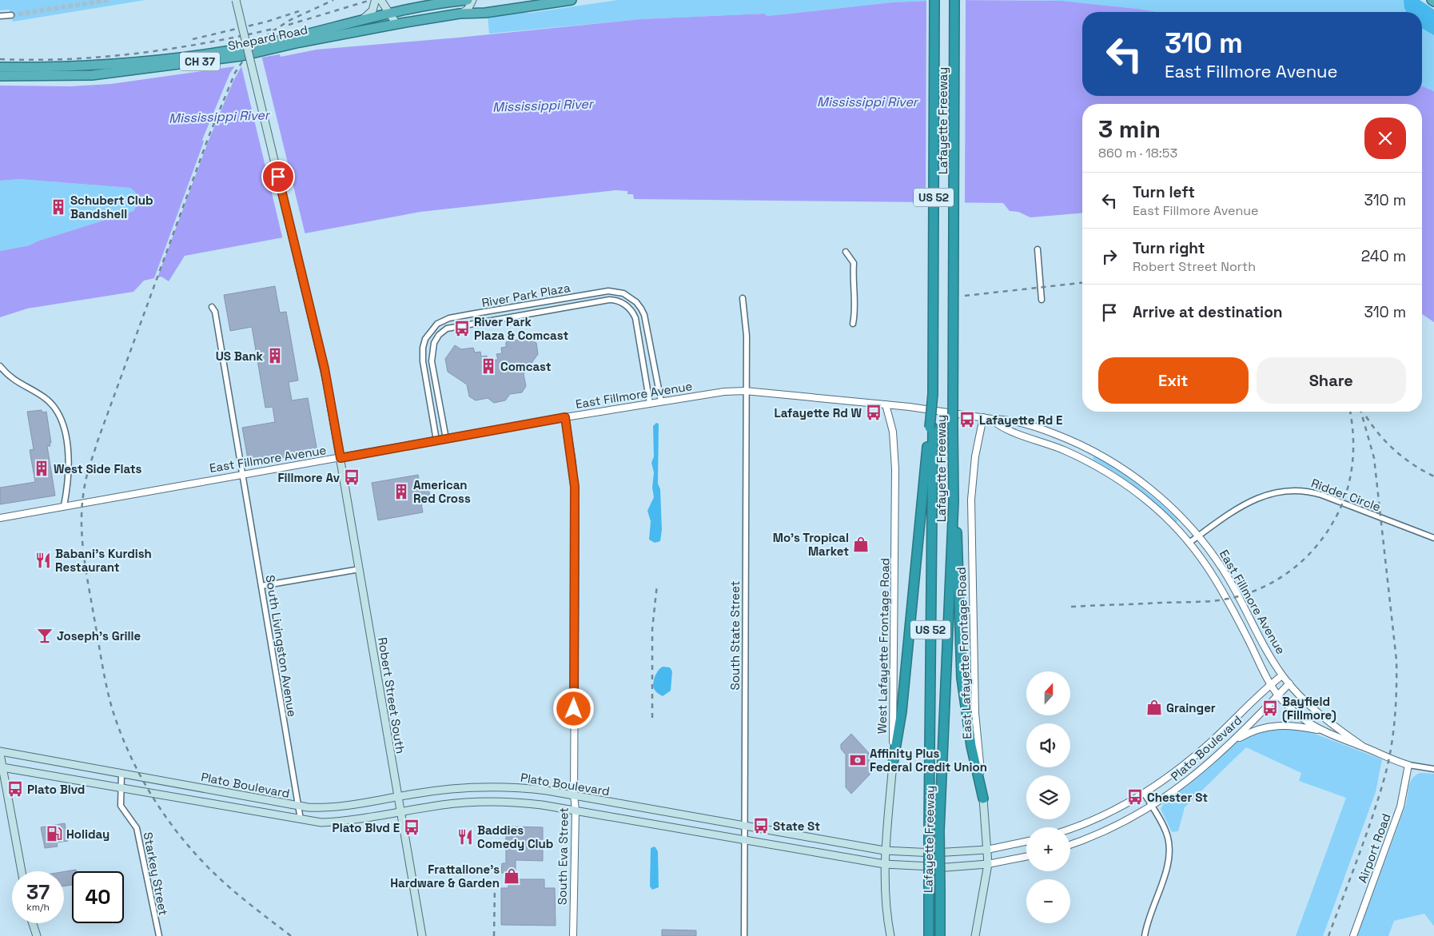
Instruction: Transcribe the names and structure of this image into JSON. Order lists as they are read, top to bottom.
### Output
{
  "streets": {
    "highway": [
      "Shepard Road",
      "CH 37",
      "Lafayette Freeway",
      "US 52"
    ],
    "main road": [
      "West Lafayette Frontage Road",
      "East Lafayette Frontage Road",
      "Robert Street South",
      "Plato Boulevard"
    ],
    "street": [
      "River Park Plaza",
      "East Fillmore Avenue",
      "Ridder Circle",
      "South State Street",
      "South Livingston Avenue",
      "Airport Road",
      "South Eva Street",
      "Starkey Street"
    ]
  },
  "crossings": [
    ["Shepard Road", "CH 37"],
    ["River Park Plaza", "East Fillmore Avenue"],
    ["East Fillmore Avenue", "Ridder Circle"],
    ["East Fillmore Avenue", "South State Street"],
    ["East Fillmore Avenue", "South Livingston Avenue"],
    ["East Fillmore Avenue", "West Lafayette Frontage Road"],
    ["East Fillmore Avenue", "East Lafayette Frontage Road"],
    ["East Fillmore Avenue", "Robert Street South"],
    ["East Fillmore Avenue", "Plato Boulevard"],
    ["East Fillmore Avenue", "South Eva Street"],
    ["South State Street", "Plato Boulevard"],
    ["South Livingston Avenue", "Plato Boulevard"],
    ["West Lafayette Frontage Road", "Plato Boulevard"],
    ["East Lafayette Frontage Road", "Plato Boulevard"],
    ["Robert Street South", "Plato Boulevard"],
    ["Plato Boulevard", "South Eva Street"],
    ["Plato Boulevard", "Starkey Street"]
  ],
  "water": ["Mississippi River"],
  "places": {
    "building": [
      "Schubert Club Bandshell",
      "US Bank",
      "Comcast",
      "West Side Flats",
      "American Red Cross"
    ],
    "bus stop": [
      "River Park Plaza & Comcast",
      "Lafayette Rd W",
      "Lafayette Rd E",
      "Fillmore Av",
      "Bayfield (Fillmore)",
      "Plato Blvd",
      "Chester St",
      "State St",
      "Plato Blvd E"
    ],
    "shop": ["Mo's Tropical Market", "Grainger", "Frattallone’s Hardware & Garden"],
    "restaurant": ["Babani's Kurdish Restaurant", "Baddies Comedy Club"],
    "bar": ["Joseph's Grille"],
    "bank": ["Affinity Plus Federal Credit Union"],
    "fuel station": ["Holiday"]
  },
  "north": "top",
  "page": {
    "turn": ["310 m", "East Fillmore Avenue"],
    "heading": ["3 min", "860 m · 18:53"],
    "list": [
      {
        "name": "Turn left",
        "note": "East Fillmore Avenue",
        "value": "310 m"
      },
      {
        "name": "Turn right",
        "note": "Robert Street North",
        "value": "240 m"
      },
      {
        "name": "Arrive at destination",
        "value": "310 m"
      }
    ],
    "buttons": ["Exit", "Share"],
    "map_buttons": ["+", "−"],
    "speed": "37 km/h",
    "limit": "40"
  }
}
